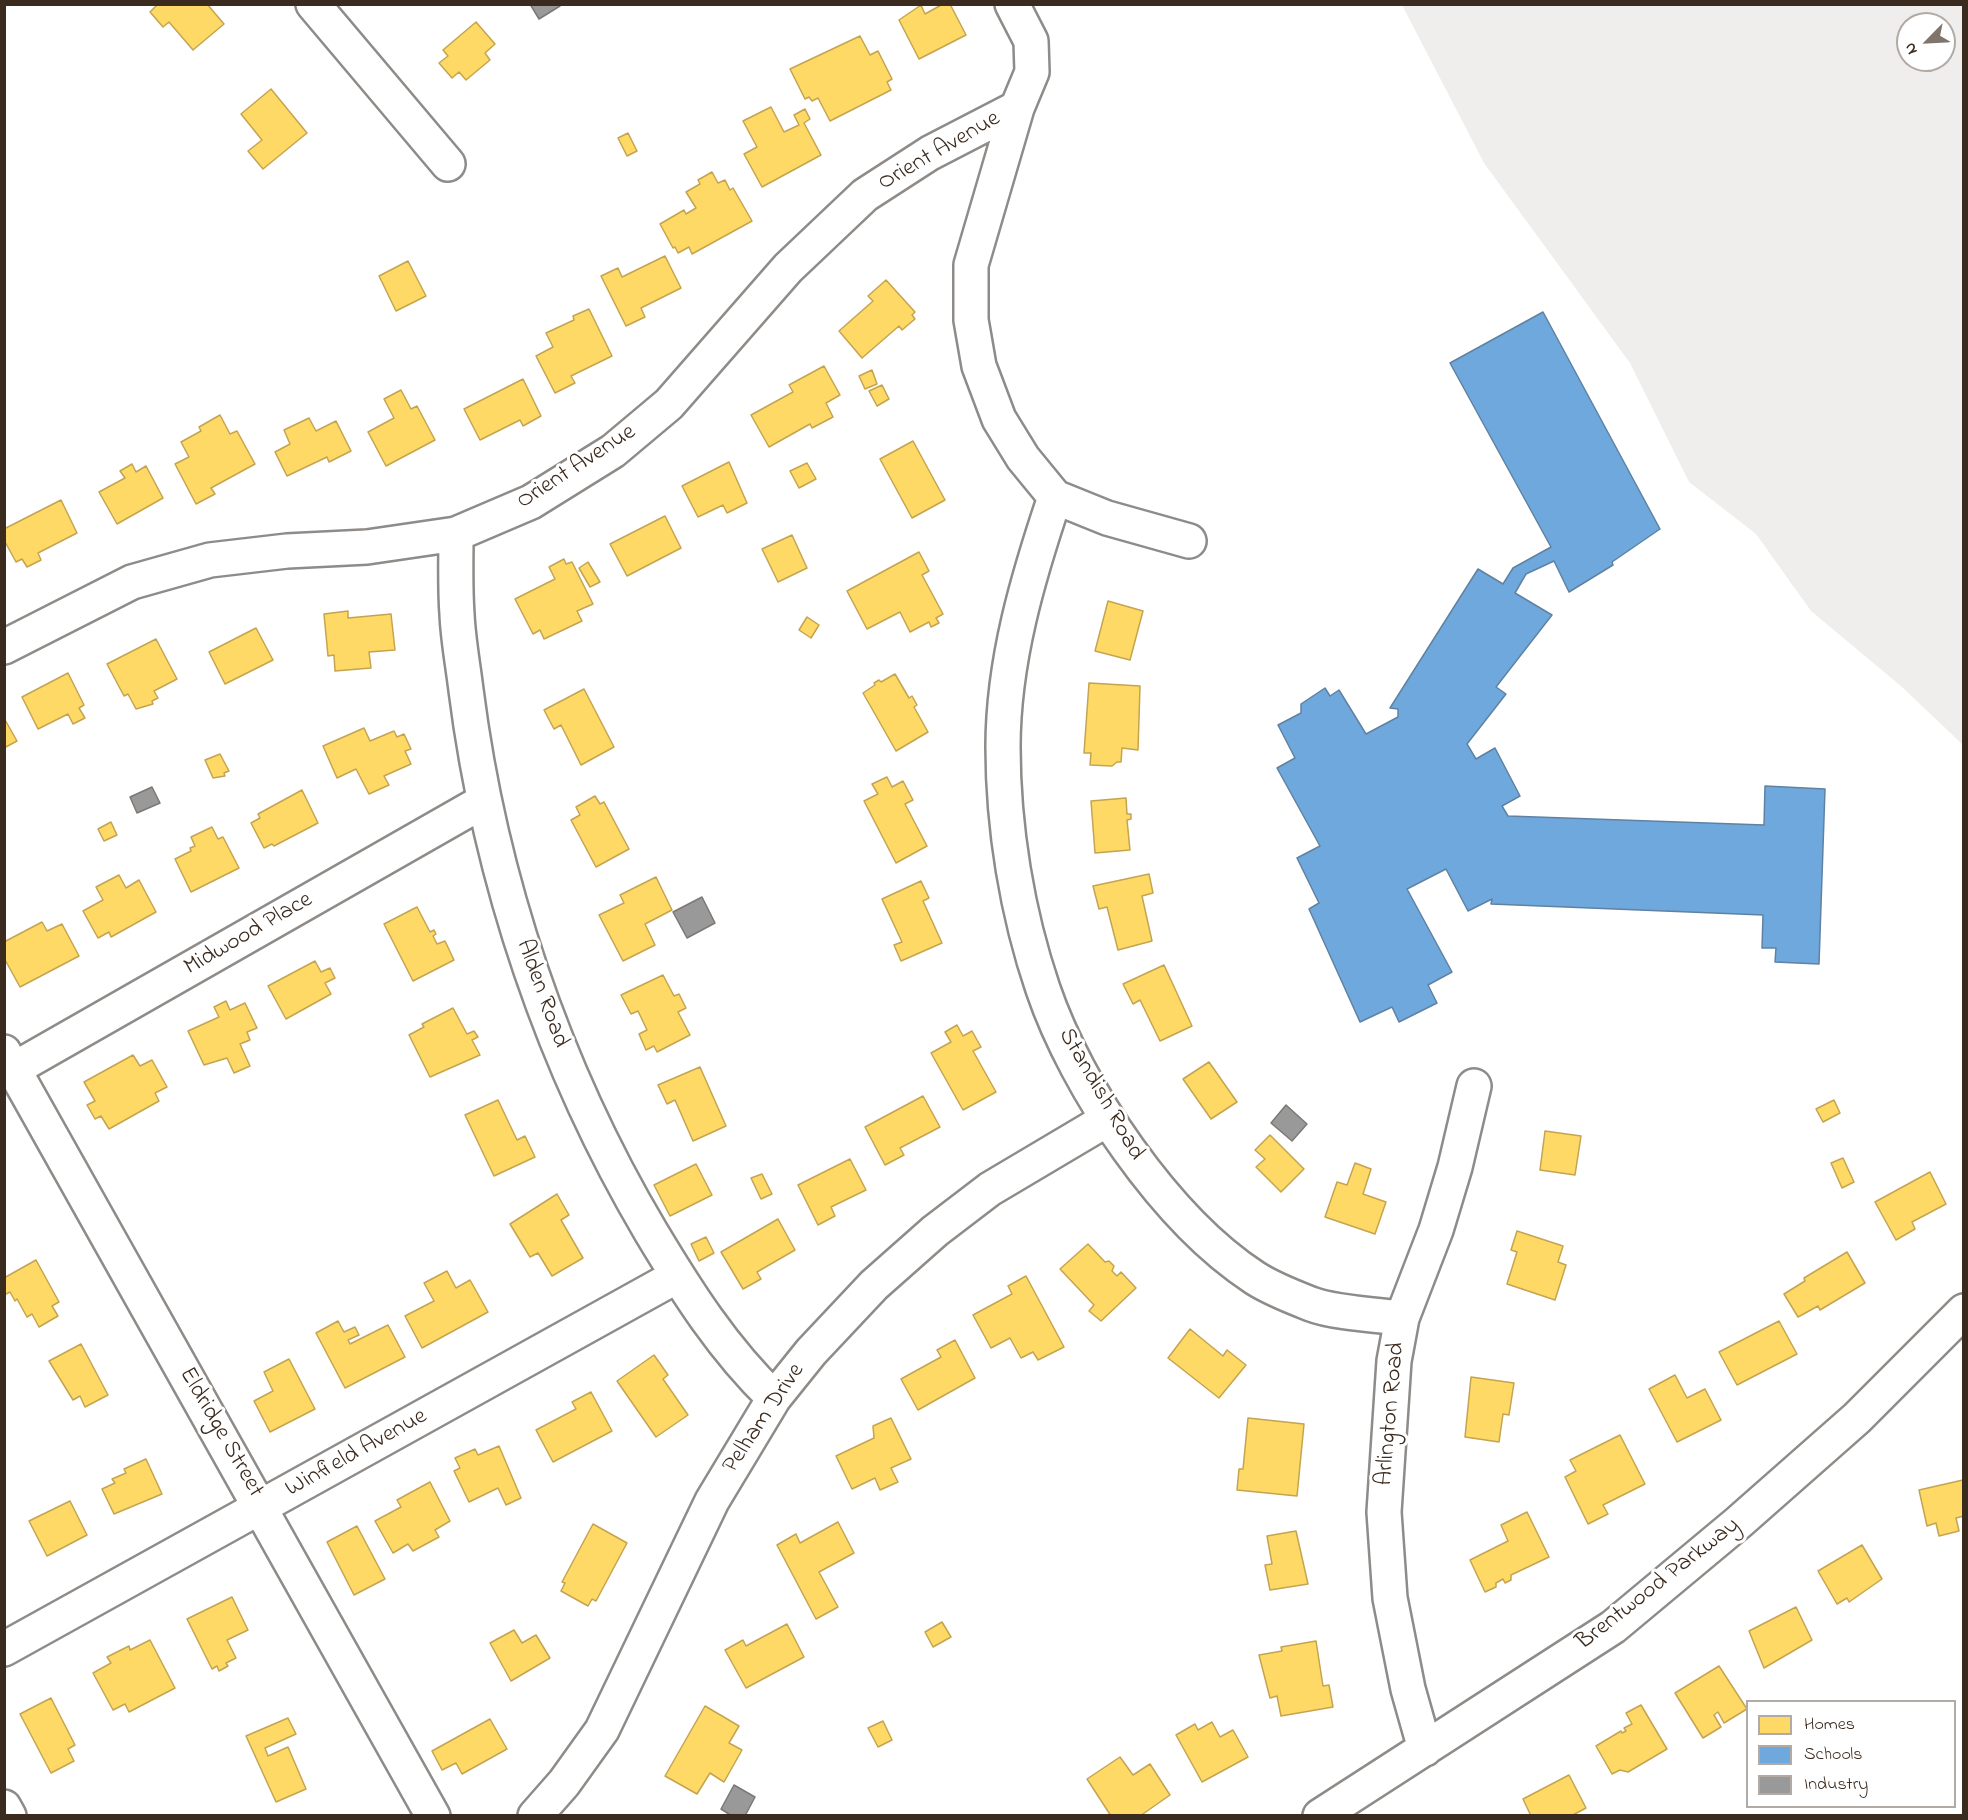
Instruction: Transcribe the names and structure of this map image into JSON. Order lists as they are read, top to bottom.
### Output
{
  "streets": {
    "street": [
      "Orient Avenue",
      "Midwood Place",
      "Alden Road",
      "Standish Road",
      "Arlington Road",
      "Pelham Drive",
      "Eldridge Street",
      "Winfield Avenue",
      "Brentwood Parkway"
    ]
  },
  "crossings": [
    ["Orient Avenue", "Alden Road"],
    ["Midwood Place", "Alden Road"],
    ["Midwood Place", "Eldridge Street"],
    ["Alden Road", "Pelham Drive"],
    ["Alden Road", "Winfield Avenue"],
    ["Standish Road", "Arlington Road"],
    ["Standish Road", "Pelham Drive"],
    ["Arlington Road", "Brentwood Parkway"],
    ["Eldridge Street", "Winfield Avenue"]
  ],
  "legend": ["Homes", "Schools", "Industry"],
  "north": "bottom left"
}
